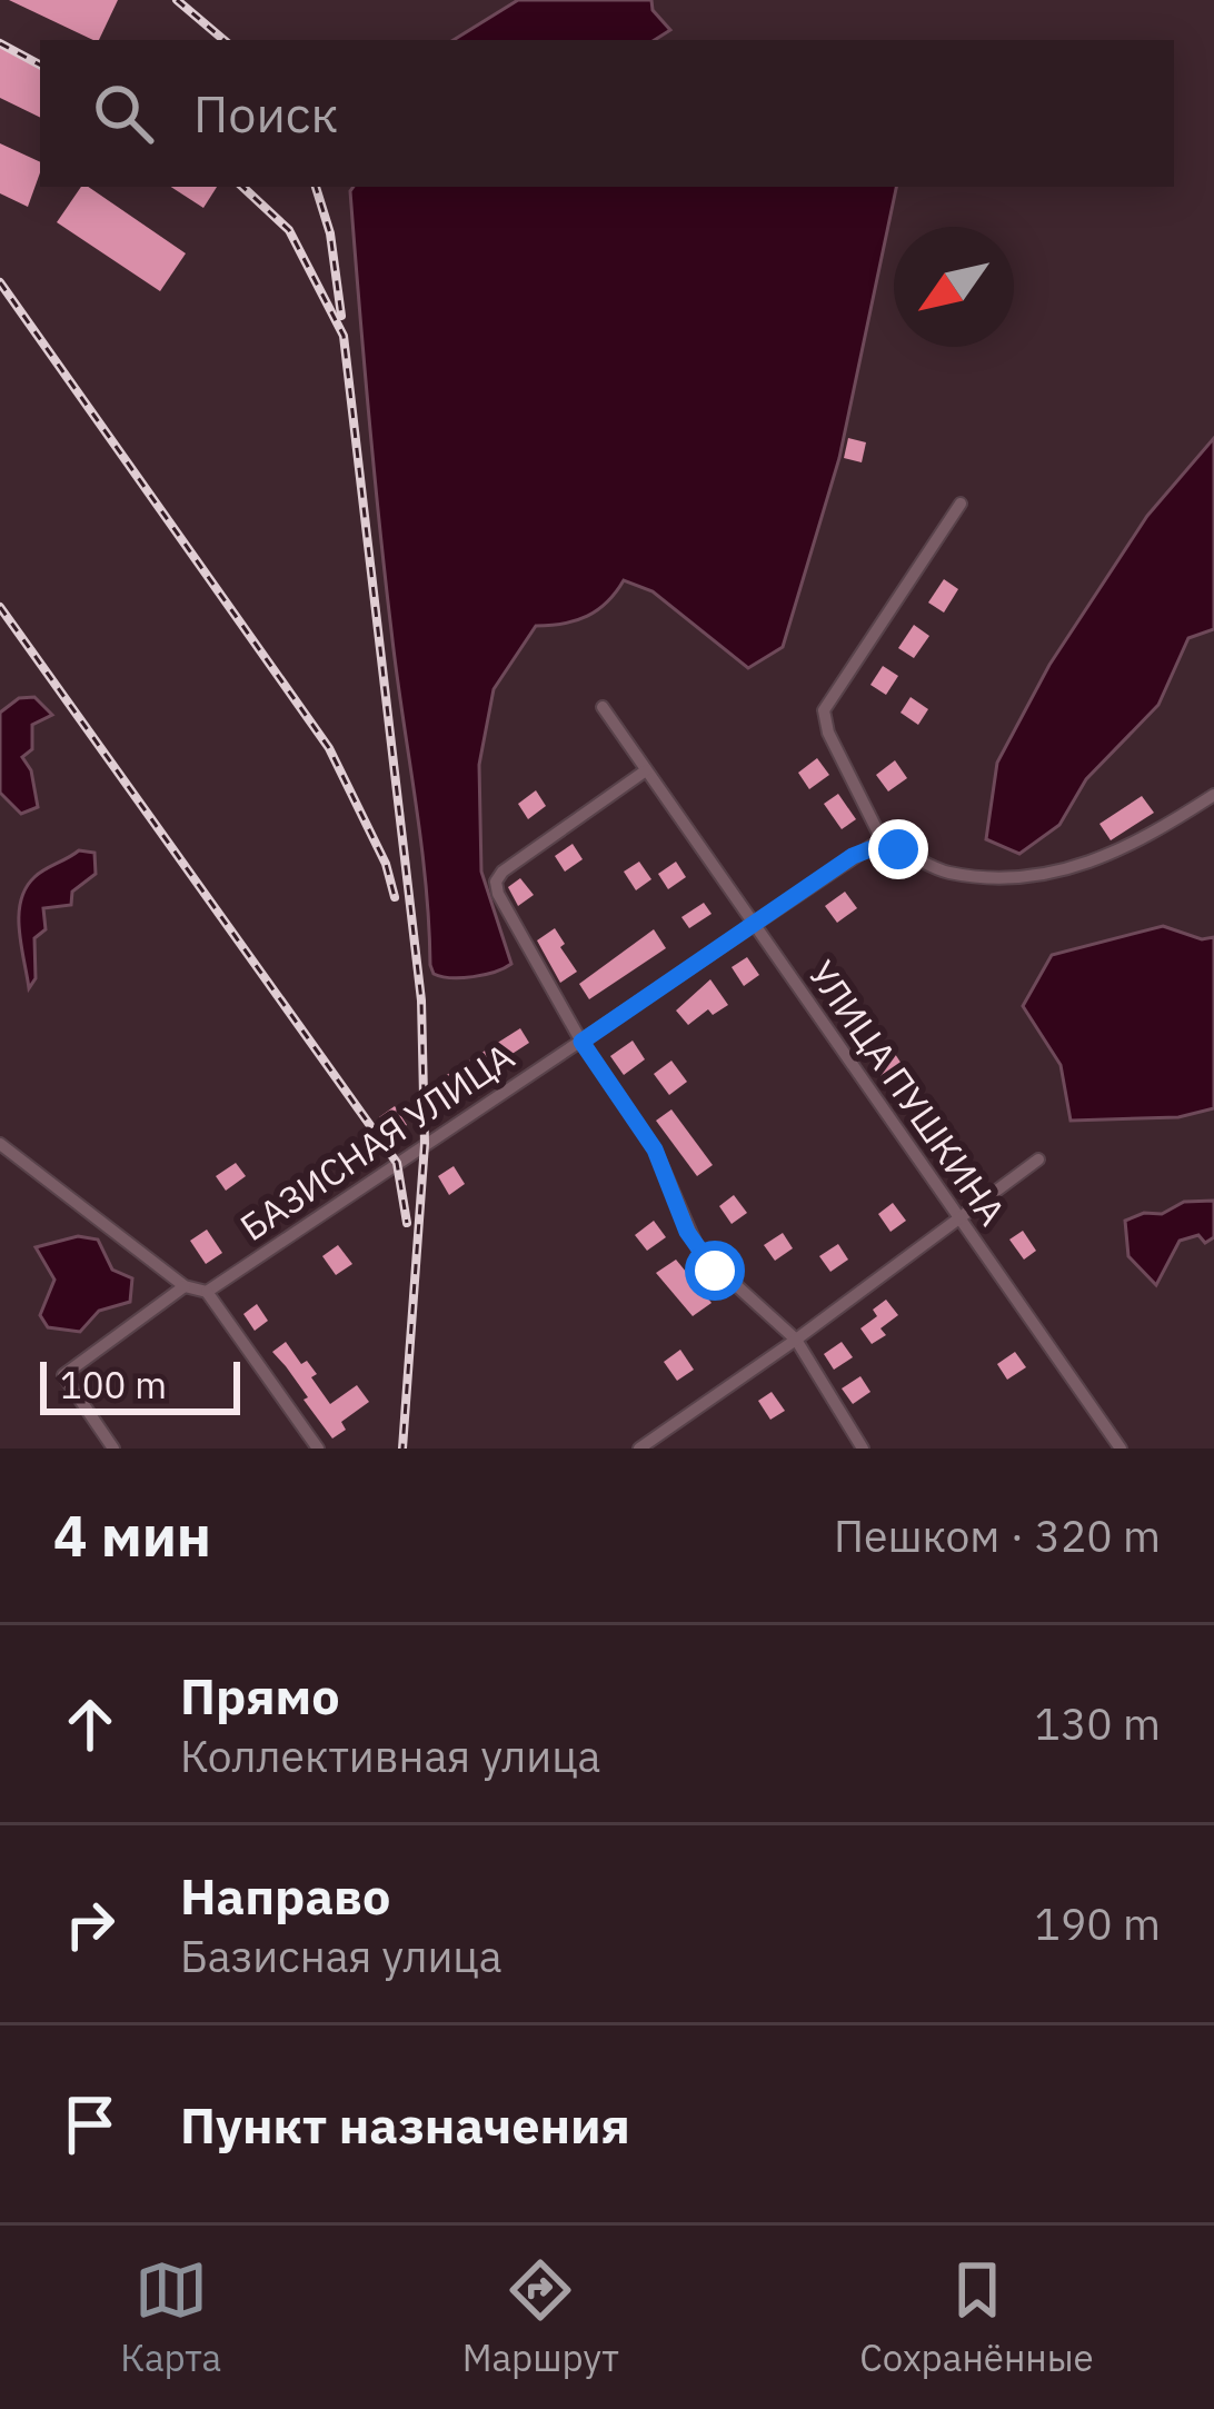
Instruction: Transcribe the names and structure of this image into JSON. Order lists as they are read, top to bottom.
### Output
{
  "streets": {
    "street": ["УЛИЦА ПУШКИНА", "БАЗИСНАЯ УЛИЦА"]
  },
  "crossings": [
    ["УЛИЦА ПУШКИНА", "БАЗИСНАЯ УЛИЦА"]
  ],
  "scale_bar": "100 m",
  "north": "bottom left",
  "page": {
    "search": "Поиск",
    "scale": "100 m",
    "heading": ["4 мин", "Пешком · 320 m"],
    "list": [
      ["Прямо", "Коллективная улица", "130 m"],
      ["Направо", "Базисная улица", "190 m"],
      "Пункт назначения"
    ],
    "nav": ["Карта", "Маршрут", "Сохранённые"]
  }
}
